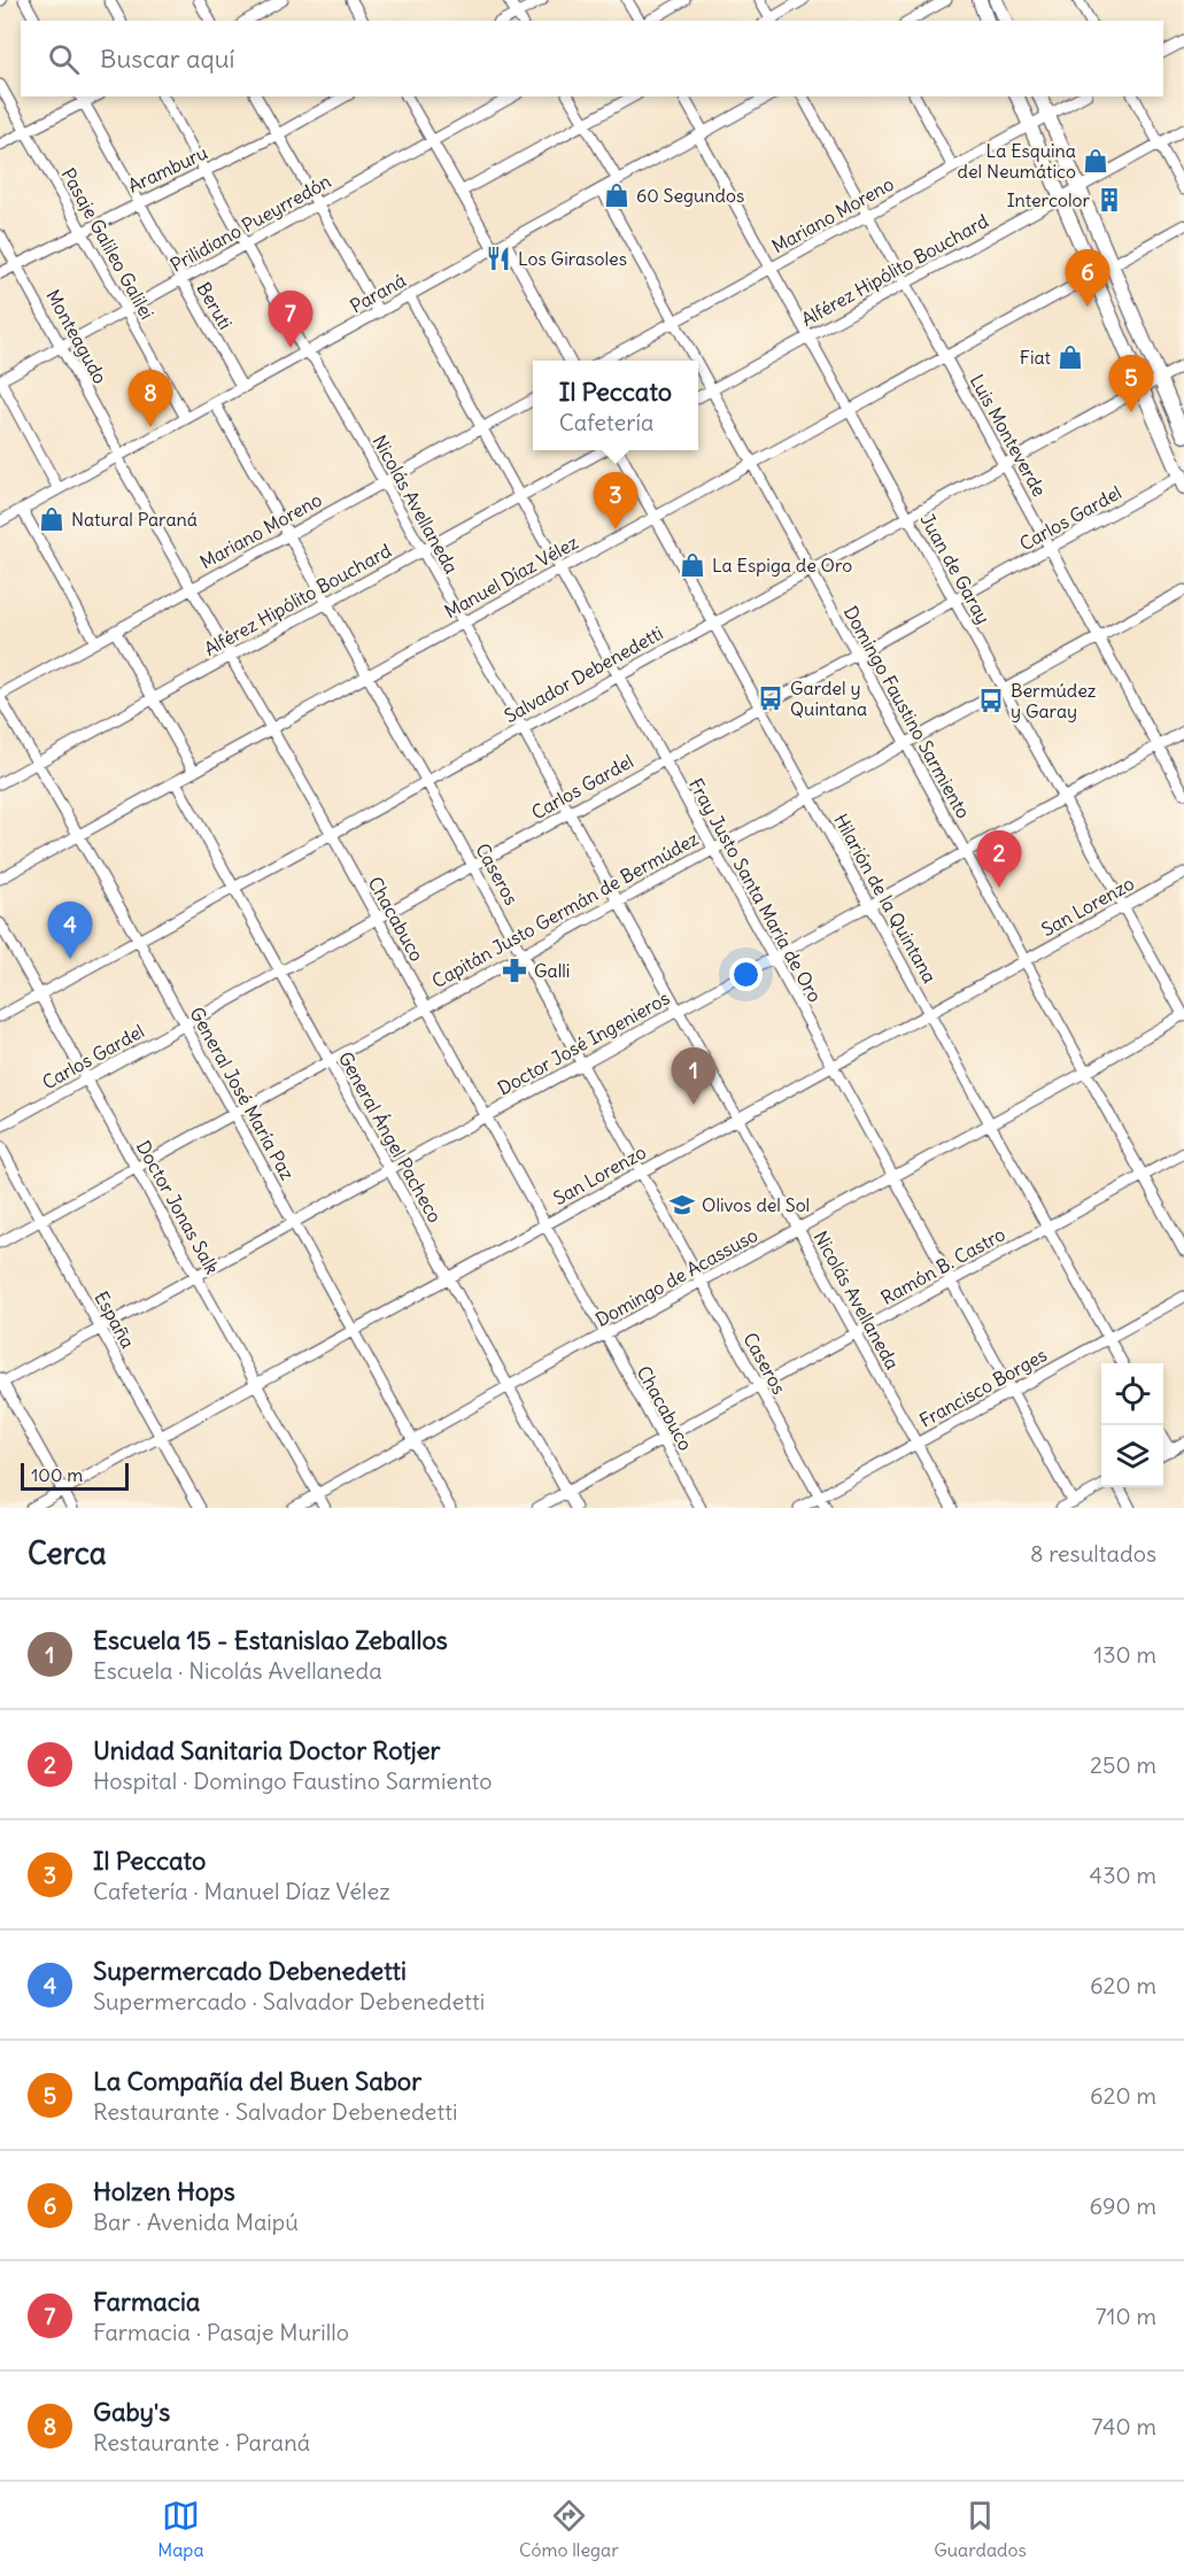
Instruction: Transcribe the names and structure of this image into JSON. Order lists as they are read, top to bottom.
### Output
{
  "streets": {
    "street": [
      "Aramburu",
      "Mariano Moreno",
      "Prilidiano Pueyrredón",
      "Pasaje Galileo Galilei",
      "Alférez Hipólito Bouchard",
      "Paraná",
      "Beruti",
      "Monteagudo",
      "Luis Monteverde",
      "Nicolás Avellaneda",
      "Carlos Gardel",
      "Juan de Garay",
      "Manuel Díaz Vélez",
      "Salvador Debenedetti",
      "Domingo Faustino Sarmiento",
      "Caseros",
      "Fray Justo Santa María de Oro",
      "Hilarión de la Quintana",
      "San Lorenzo",
      "Capitán Justo Germán de Bermúdez",
      "Chacabuco",
      "Doctor José Ingenieros",
      "General José María Paz",
      "General Ángel Pacheco",
      "Doctor Jonas Salk",
      "Ramón B. Castro",
      "Domingo de Acassuso",
      "España",
      "Francisco Borges"
    ]
  },
  "crossings": [
    ["Aramburu", "Pasaje Galileo Galilei"],
    ["Aramburu", "Beruti"],
    ["Aramburu", "Monteagudo"],
    ["Aramburu", "Nicolás Avellaneda"],
    ["Mariano Moreno", "Luis Monteverde"],
    ["Mariano Moreno", "Nicolás Avellaneda"],
    ["Mariano Moreno", "Juan de Garay"],
    ["Mariano Moreno", "Domingo Faustino Sarmiento"],
    ["Mariano Moreno", "Caseros"],
    ["Mariano Moreno", "Fray Justo Santa María de Oro"],
    ["Mariano Moreno", "Chacabuco"],
    ["Mariano Moreno", "General José María Paz"],
    ["Prilidiano Pueyrredón", "Pasaje Galileo Galilei"],
    ["Prilidiano Pueyrredón", "Beruti"],
    ["Prilidiano Pueyrredón", "Monteagudo"],
    ["Prilidiano Pueyrredón", "Nicolás Avellaneda"],
    ["Pasaje Galileo Galilei", "Paraná"],
    ["Alférez Hipólito Bouchard", "Luis Monteverde"],
    ["Alférez Hipólito Bouchard", "Nicolás Avellaneda"],
    ["Alférez Hipólito Bouchard", "Juan de Garay"],
    ["Alférez Hipólito Bouchard", "Domingo Faustino Sarmiento"],
    ["Alférez Hipólito Bouchard", "Caseros"],
    ["Alférez Hipólito Bouchard", "Fray Justo Santa María de Oro"],
    ["Alférez Hipólito Bouchard", "Chacabuco"],
    ["Alférez Hipólito Bouchard", "General José María Paz"],
    ["Paraná", "Beruti"],
    ["Paraná", "Monteagudo"],
    ["Paraná", "Nicolás Avellaneda"],
    ["Paraná", "Juan de Garay"],
    ["Paraná", "Domingo Faustino Sarmiento"],
    ["Paraná", "Caseros"],
    ["Paraná", "Fray Justo Santa María de Oro"],
    ["Paraná", "Chacabuco"],
    ["Monteagudo", "Chacabuco"],
    ["Luis Monteverde", "Carlos Gardel"],
    ["Luis Monteverde", "Manuel Díaz Vélez"],
    ["Luis Monteverde", "Salvador Debenedetti"],
    ["Luis Monteverde", "Capitán Justo Germán de Bermúdez"],
    ["Luis Monteverde", "Doctor José Ingenieros"],
    ["Nicolás Avellaneda", "Carlos Gardel"],
    ["Nicolás Avellaneda", "Manuel Díaz Vélez"],
    ["Nicolás Avellaneda", "Salvador Debenedetti"],
    ["Nicolás Avellaneda", "San Lorenzo"],
    ["Nicolás Avellaneda", "Capitán Justo Germán de Bermúdez"],
    ["Nicolás Avellaneda", "Doctor José Ingenieros"],
    ["Nicolás Avellaneda", "Ramón B. Castro"],
    ["Nicolás Avellaneda", "Domingo de Acassuso"],
    ["Nicolás Avellaneda", "Francisco Borges"],
    ["Carlos Gardel", "Juan de Garay"],
    ["Carlos Gardel", "Domingo Faustino Sarmiento"],
    ["Carlos Gardel", "Caseros"],
    ["Carlos Gardel", "Fray Justo Santa María de Oro"],
    ["Carlos Gardel", "Hilarión de la Quintana"],
    ["Carlos Gardel", "Chacabuco"],
    ["Carlos Gardel", "General José María Paz"],
    ["Carlos Gardel", "General Ángel Pacheco"],
    ["Carlos Gardel", "Doctor Jonas Salk"],
    ["Juan de Garay", "Manuel Díaz Vélez"],
    ["Juan de Garay", "Salvador Debenedetti"],
    ["Juan de Garay", "San Lorenzo"],
    ["Juan de Garay", "Capitán Justo Germán de Bermúdez"],
    ["Juan de Garay", "Doctor José Ingenieros"],
    ["Juan de Garay", "Domingo de Acassuso"],
    ["Manuel Díaz Vélez", "Domingo Faustino Sarmiento"],
    ["Manuel Díaz Vélez", "Caseros"],
    ["Manuel Díaz Vélez", "Fray Justo Santa María de Oro"],
    ["Manuel Díaz Vélez", "Hilarión de la Quintana"],
    ["Manuel Díaz Vélez", "Chacabuco"],
    ["Manuel Díaz Vélez", "General José María Paz"],
    ["Manuel Díaz Vélez", "General Ángel Pacheco"],
    ["Salvador Debenedetti", "Domingo Faustino Sarmiento"],
    ["Salvador Debenedetti", "Caseros"],
    ["Salvador Debenedetti", "Fray Justo Santa María de Oro"],
    ["Salvador Debenedetti", "Hilarión de la Quintana"],
    ["Salvador Debenedetti", "Chacabuco"],
    ["Salvador Debenedetti", "General José María Paz"],
    ["Salvador Debenedetti", "General Ángel Pacheco"],
    ["Salvador Debenedetti", "Doctor Jonas Salk"],
    ["Domingo Faustino Sarmiento", "San Lorenzo"],
    ["Domingo Faustino Sarmiento", "Capitán Justo Germán de Bermúdez"],
    ["Domingo Faustino Sarmiento", "Doctor José Ingenieros"],
    ["Domingo Faustino Sarmiento", "Ramón B. Castro"],
    ["Domingo Faustino Sarmiento", "Domingo de Acassuso"],
    ["Caseros", "San Lorenzo"],
    ["Caseros", "Capitán Justo Germán de Bermúdez"],
    ["Caseros", "Doctor José Ingenieros"],
    ["Caseros", "Ramón B. Castro"],
    ["Caseros", "Domingo de Acassuso"],
    ["Caseros", "Francisco Borges"],
    ["Fray Justo Santa María de Oro", "San Lorenzo"],
    ["Fray Justo Santa María de Oro", "Capitán Justo Germán de Bermúdez"],
    ["Fray Justo Santa María de Oro", "Doctor José Ingenieros"],
    ["Fray Justo Santa María de Oro", "Ramón B. Castro"],
    ["Fray Justo Santa María de Oro", "Domingo de Acassuso"],
    ["Fray Justo Santa María de Oro", "Francisco Borges"],
    ["Hilarión de la Quintana", "San Lorenzo"],
    ["Hilarión de la Quintana", "Capitán Justo Germán de Bermúdez"],
    ["Hilarión de la Quintana", "Doctor José Ingenieros"],
    ["Hilarión de la Quintana", "Ramón B. Castro"],
    ["Hilarión de la Quintana", "Domingo de Acassuso"],
    ["Hilarión de la Quintana", "Francisco Borges"],
    ["San Lorenzo", "Chacabuco"],
    ["San Lorenzo", "General José María Paz"],
    ["San Lorenzo", "General Ángel Pacheco"],
    ["San Lorenzo", "Doctor Jonas Salk"],
    ["San Lorenzo", "España"],
    ["Capitán Justo Germán de Bermúdez", "Chacabuco"],
    ["Capitán Justo Germán de Bermúdez", "General José María Paz"],
    ["Capitán Justo Germán de Bermúdez", "General Ángel Pacheco"],
    ["Capitán Justo Germán de Bermúdez", "Doctor Jonas Salk"],
    ["Capitán Justo Germán de Bermúdez", "España"],
    ["Chacabuco", "Doctor José Ingenieros"],
    ["Chacabuco", "Ramón B. Castro"],
    ["Chacabuco", "Domingo de Acassuso"],
    ["Doctor José Ingenieros", "General José María Paz"],
    ["Doctor José Ingenieros", "General Ángel Pacheco"],
    ["Doctor José Ingenieros", "Doctor Jonas Salk"],
    ["Doctor José Ingenieros", "España"],
    ["General José María Paz", "Domingo de Acassuso"],
    ["General Ángel Pacheco", "Ramón B. Castro"],
    ["General Ángel Pacheco", "Domingo de Acassuso"],
    ["Doctor Jonas Salk", "Domingo de Acassuso"]
  ],
  "places": {
    "shop": [
      "La Esquina del Neumático",
      "60 Segundos",
      "Fiat",
      "Natural Paraná",
      "La Espiga de Oro"
    ],
    "building": ["Intercolor"],
    "restaurant": ["Los Girasoles"],
    "bus stop": ["Gardel y Quintana", "Bermúdez y Garay"],
    "pharmacy": ["Galli"],
    "school or university": ["Olivos del Sol"]
  },
  "scale_bar": "100 m",
  "page": {
    "search": "Buscar aquí",
    "pins": [
      "6",
      "7",
      "5",
      "8",
      "3",
      "2",
      "4",
      "1"
    ],
    "popup": ["Il Peccato", "Cafetería"],
    "scale": "100 m",
    "heading": ["Cerca", "8 resultados"],
    "list": [
      {
        "mark": "1",
        "name": "Escuela 15 - Estanislao Zeballos",
        "note": "Escuela · Nicolás Avellaneda",
        "value": "130 m"
      },
      {
        "mark": "2",
        "name": "Unidad Sanitaria Doctor Rotjer",
        "note": "Hospital · Domingo Faustino Sarmiento",
        "value": "250 m"
      },
      {
        "mark": "3",
        "name": "Il Peccato",
        "note": "Cafetería · Manuel Díaz Vélez",
        "value": "430 m"
      },
      {
        "mark": "4",
        "name": "Supermercado Debenedetti",
        "note": "Supermercado · Salvador Debenedetti",
        "value": "620 m"
      },
      {
        "mark": "5",
        "name": "La Compañía del Buen Sabor",
        "note": "Restaurante · Salvador Debenedetti",
        "value": "620 m"
      },
      {
        "mark": "6",
        "name": "Holzen Hops",
        "note": "Bar · Avenida Maipú",
        "value": "690 m"
      },
      {
        "mark": "7",
        "name": "Farmacia",
        "note": "Farmacia · Pasaje Murillo",
        "value": "710 m"
      },
      {
        "mark": "8",
        "name": "Gaby's",
        "note": "Restaurante · Paraná",
        "value": "740 m"
      }
    ],
    "nav": ["Mapa", "Cómo llegar", "Guardados"]
  }
}
